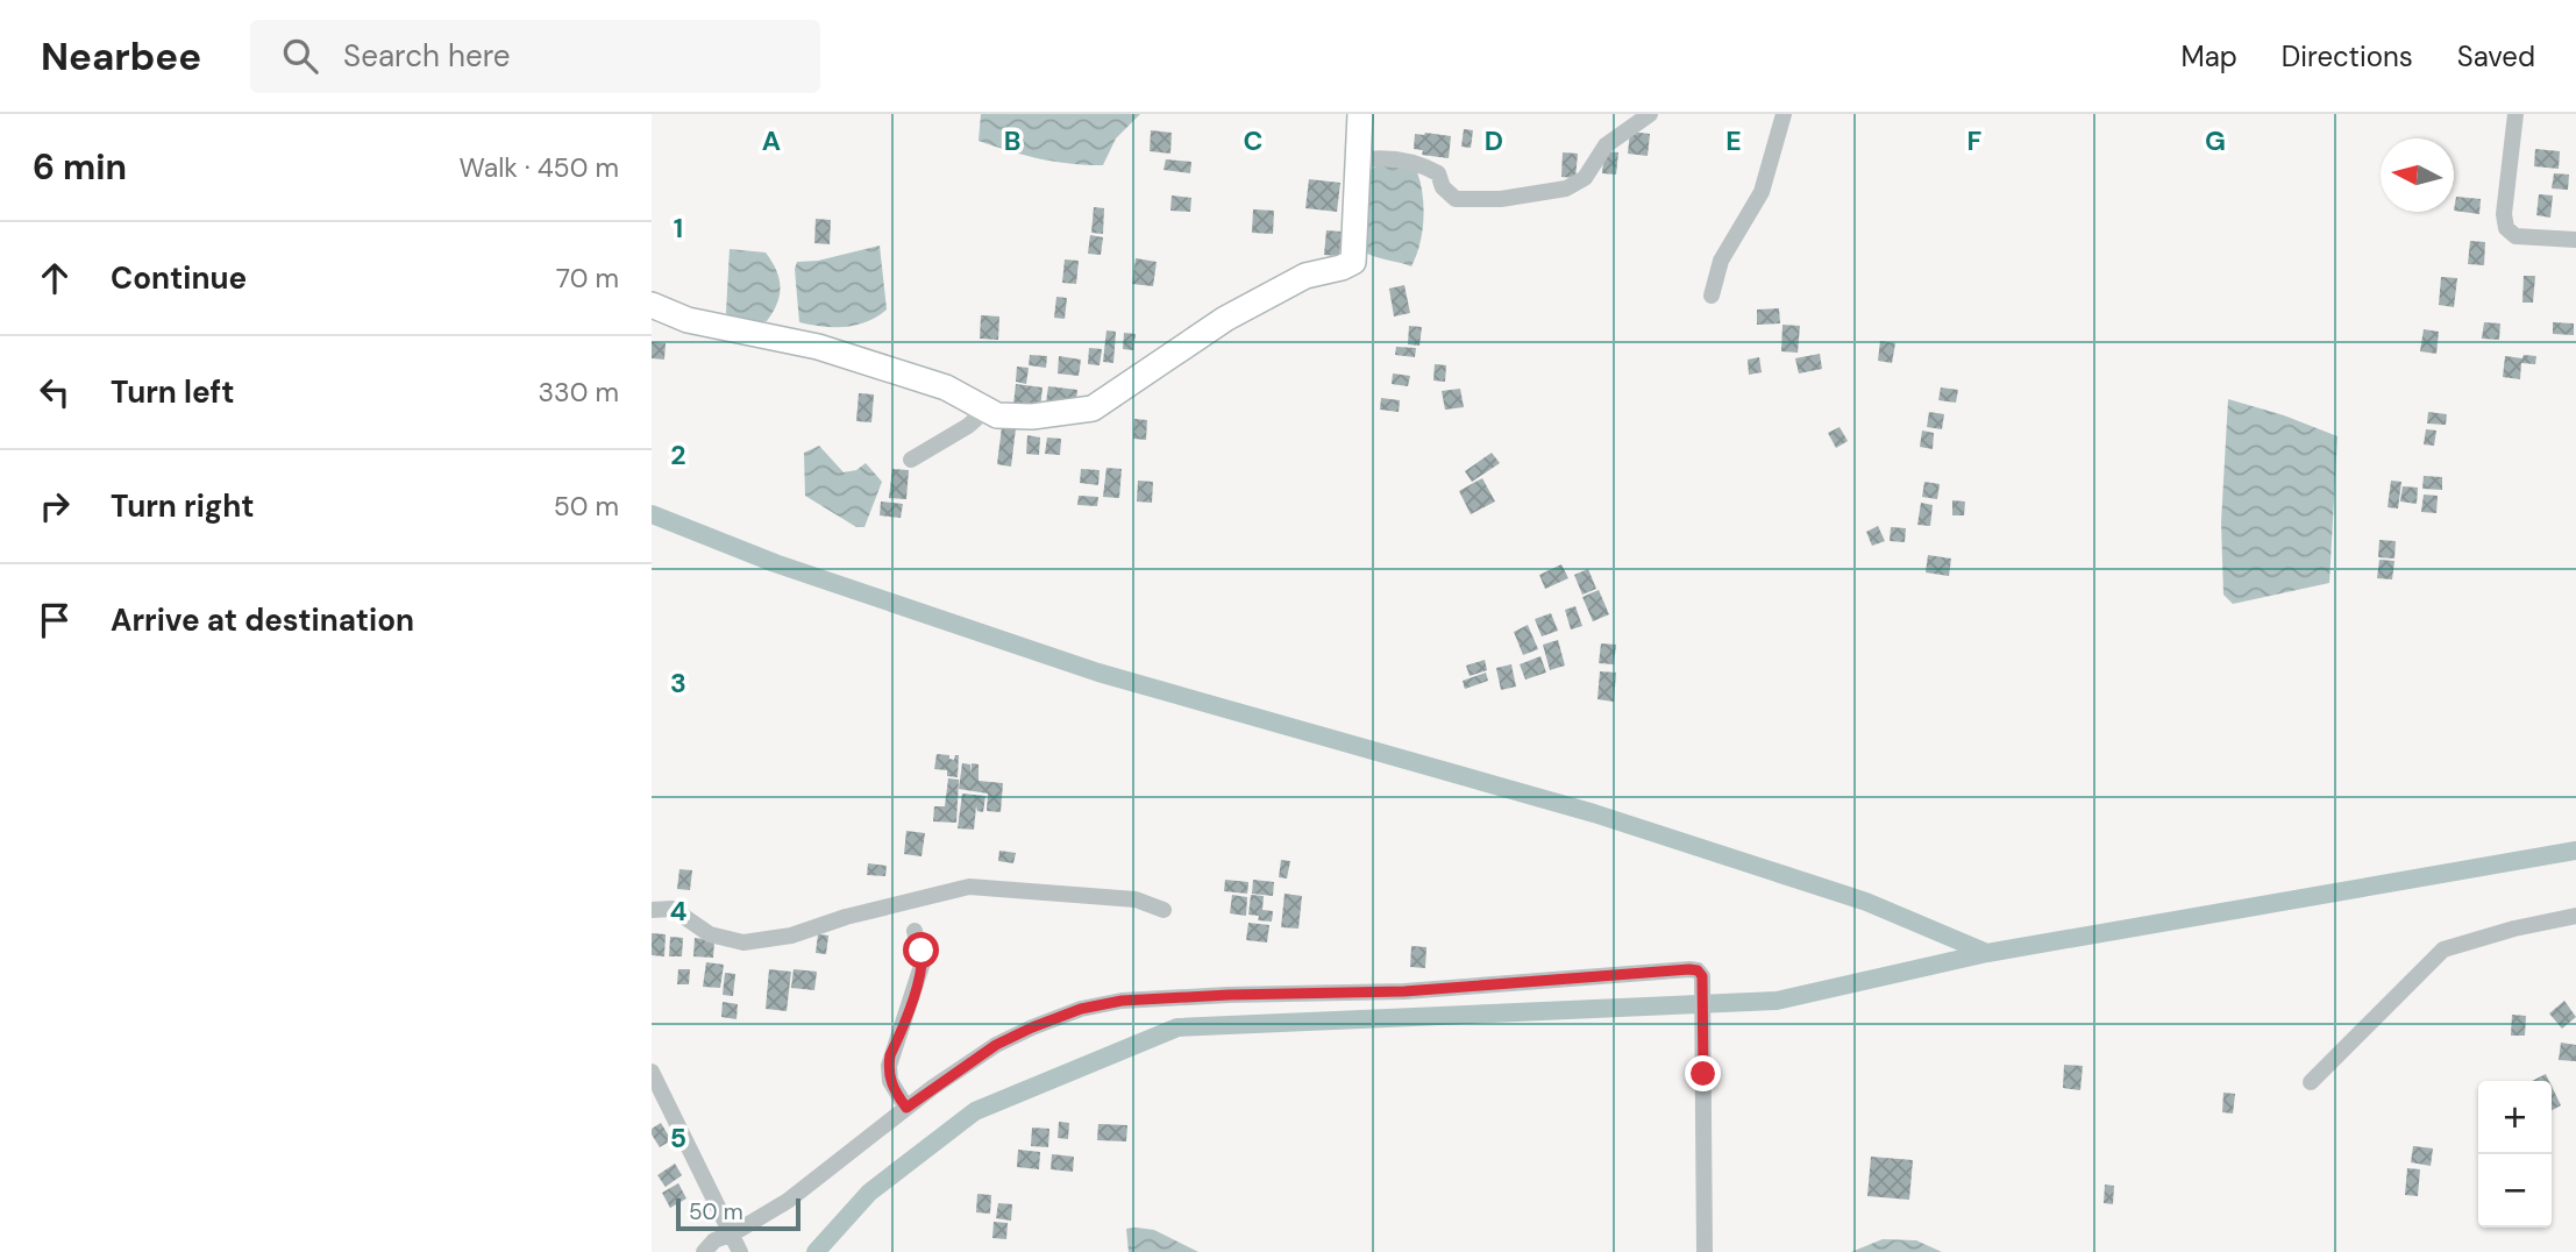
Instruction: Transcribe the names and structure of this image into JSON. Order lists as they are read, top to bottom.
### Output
{
  "scale_bar": "50 m",
  "north": "left",
  "page": {
    "header": "Nearbee",
    "search": "Search here",
    "nav": ["Map", "Directions", "Saved"],
    "heading": ["6 min", "Walk · 450 m"],
    "list": [
      ["Continue", "70 m"],
      ["Turn left", "330 m"],
      ["Turn right", "50 m"],
      "Arrive at destination"
    ],
    "map_buttons": ["+", "−"],
    "scale": "50 m"
  },
  "grid": {
    "columns": [
      "A",
      "B",
      "C",
      "D",
      "E",
      "F",
      "G"
    ],
    "rows": [
      "1",
      "2",
      "3",
      "4",
      "5"
    ]
  }
}
